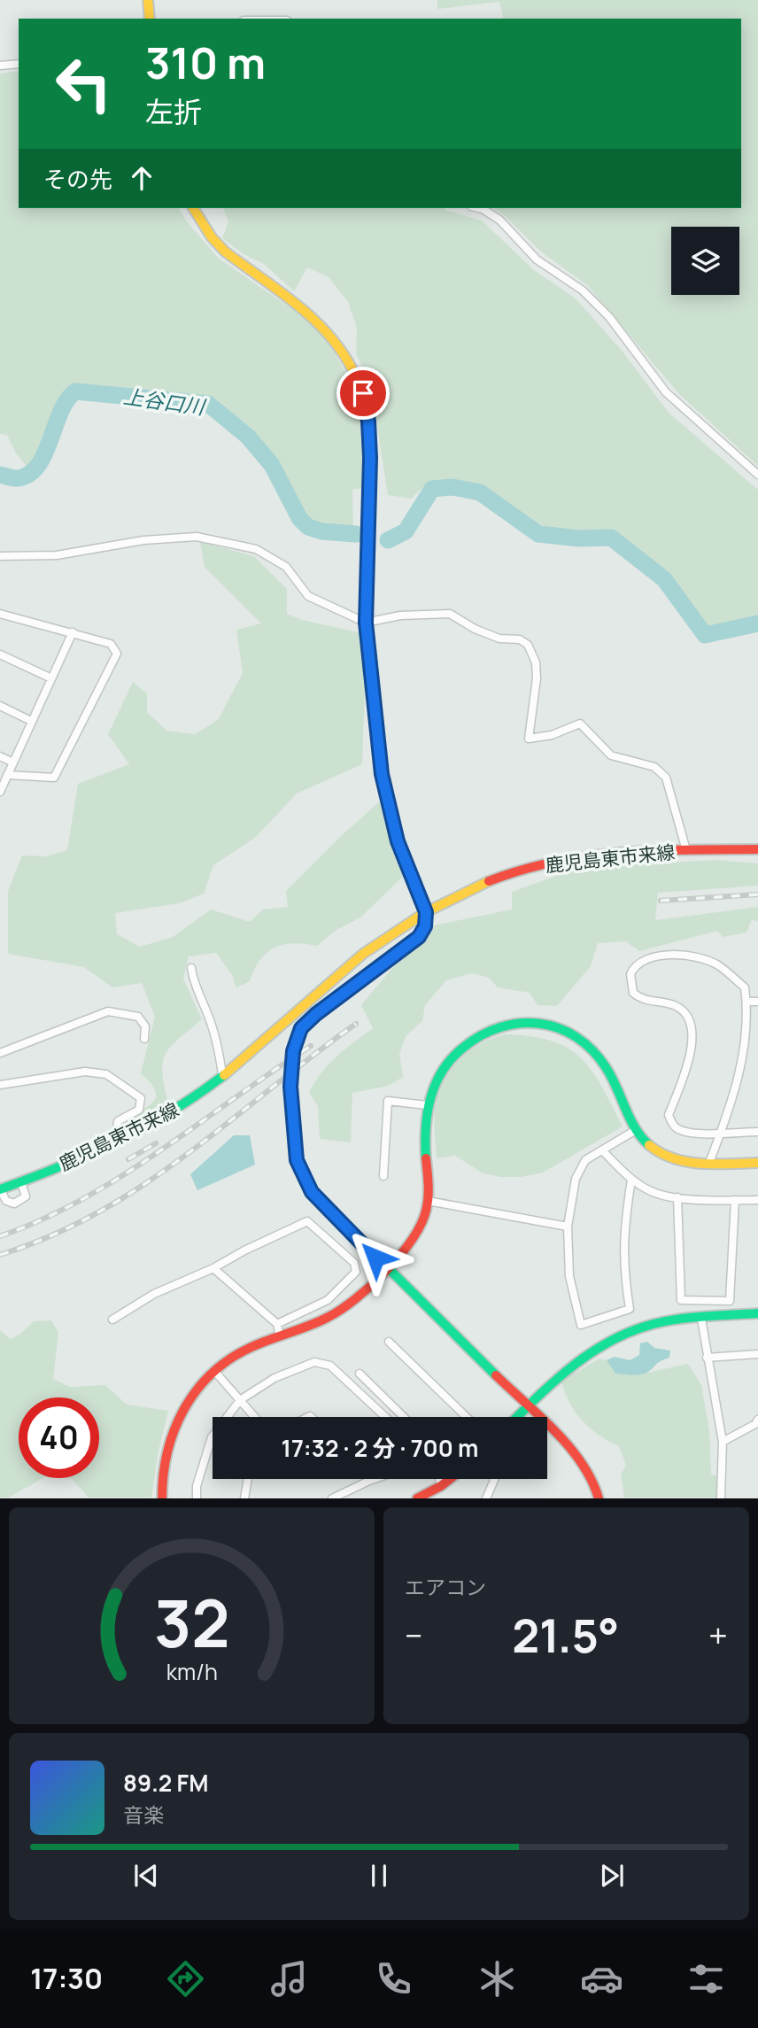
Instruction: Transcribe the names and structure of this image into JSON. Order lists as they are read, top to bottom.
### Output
{
  "streets": {
    "street": ["鹿児島東市来線"]
  },
  "water": ["上谷口川"],
  "page": {
    "turn": ["310 m", "左折"],
    "then": "その先",
    "limit": "40",
    "trip": "17:32 · 2 分 · 700 m",
    "tile": "エアコン",
    "heat": ["−", "21.5°", "+"],
    "song": ["89.2 FM", "音楽"],
    "tabs": "17:30",
    "gauge": ["32", "km/h"]
  }
}
